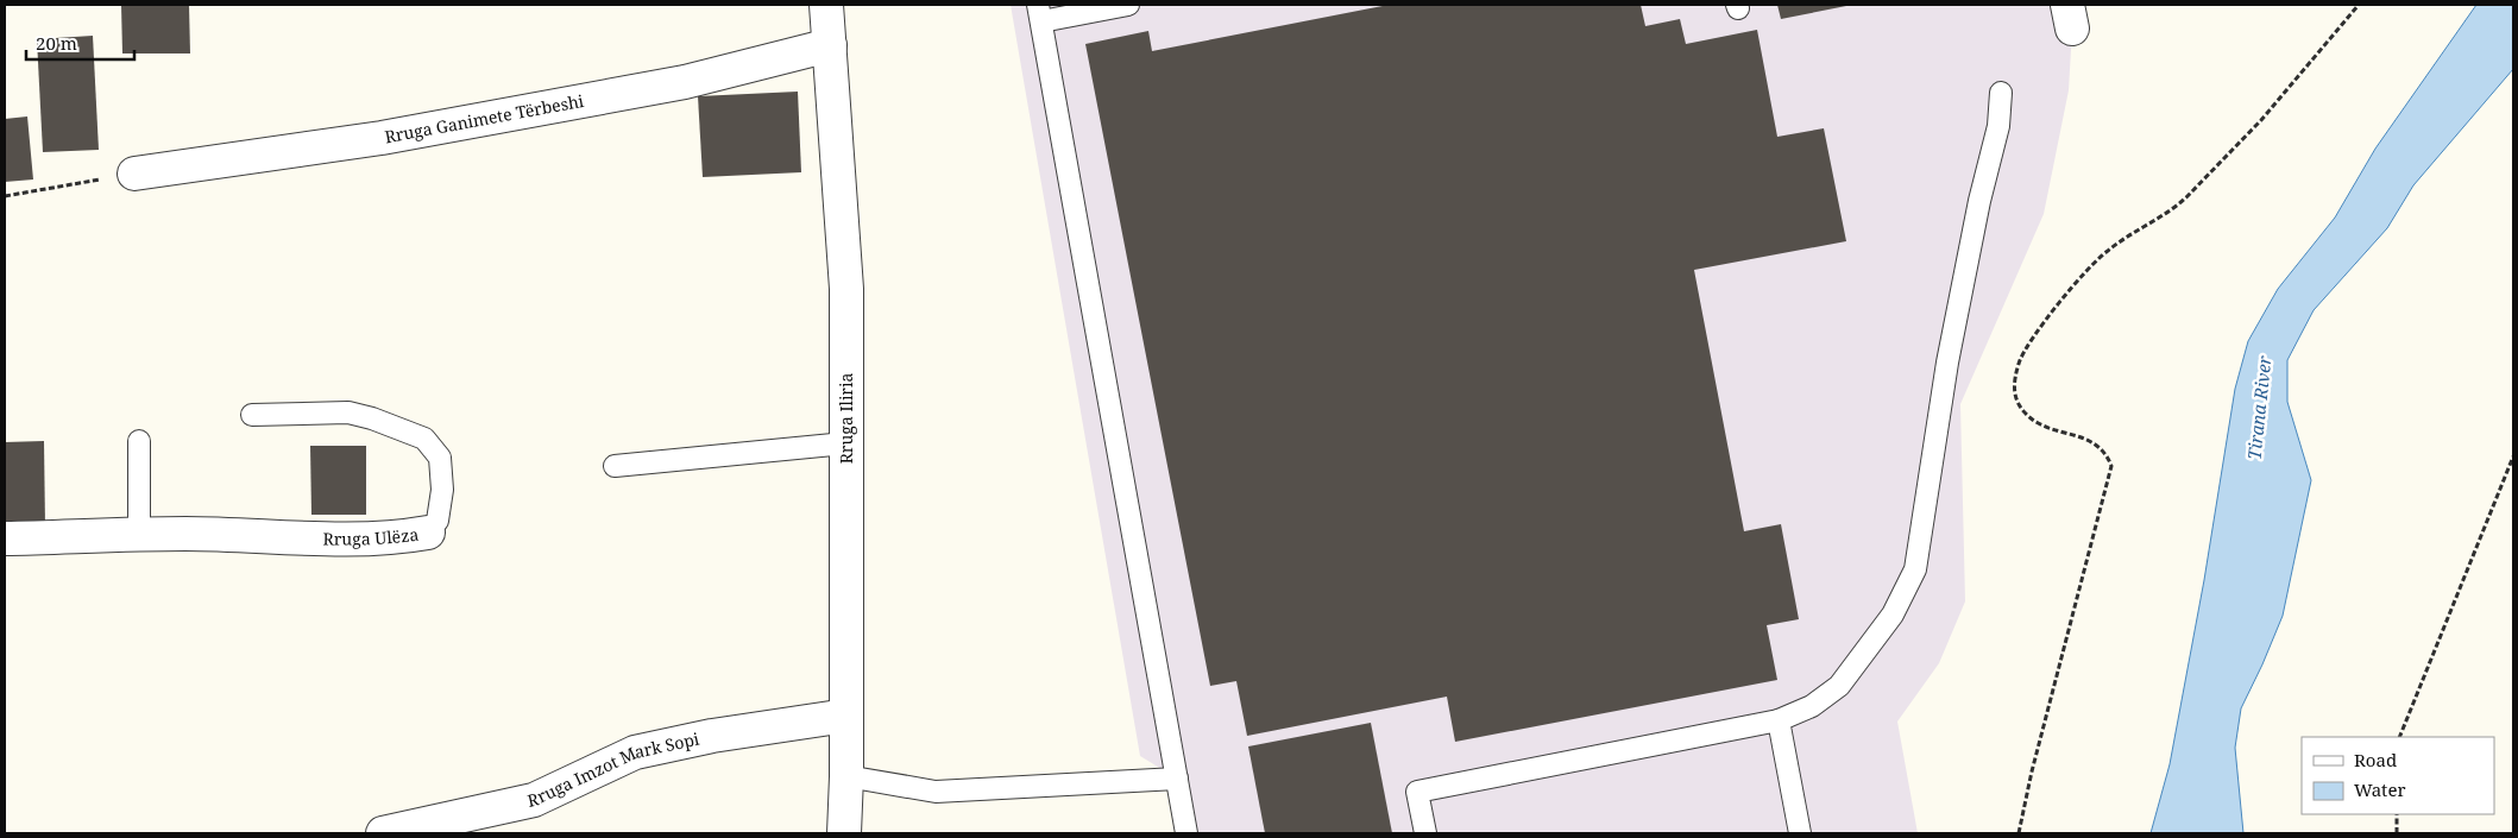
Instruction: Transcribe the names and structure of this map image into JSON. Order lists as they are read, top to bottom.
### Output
{
  "streets": {
    "street": [
      "Rruga Ganimete Tërbeshi",
      "Rruga Iliria",
      "Rruga Ulëza",
      "Rruga Imzot Mark Sopi"
    ]
  },
  "crossings": [
    ["Rruga Ganimete Tërbeshi", "Rruga Iliria"],
    ["Rruga Iliria", "Rruga Imzot Mark Sopi"]
  ],
  "water": ["Tirana River"],
  "legend": ["Road", "Water"],
  "scale_bar": "20 m"
}
